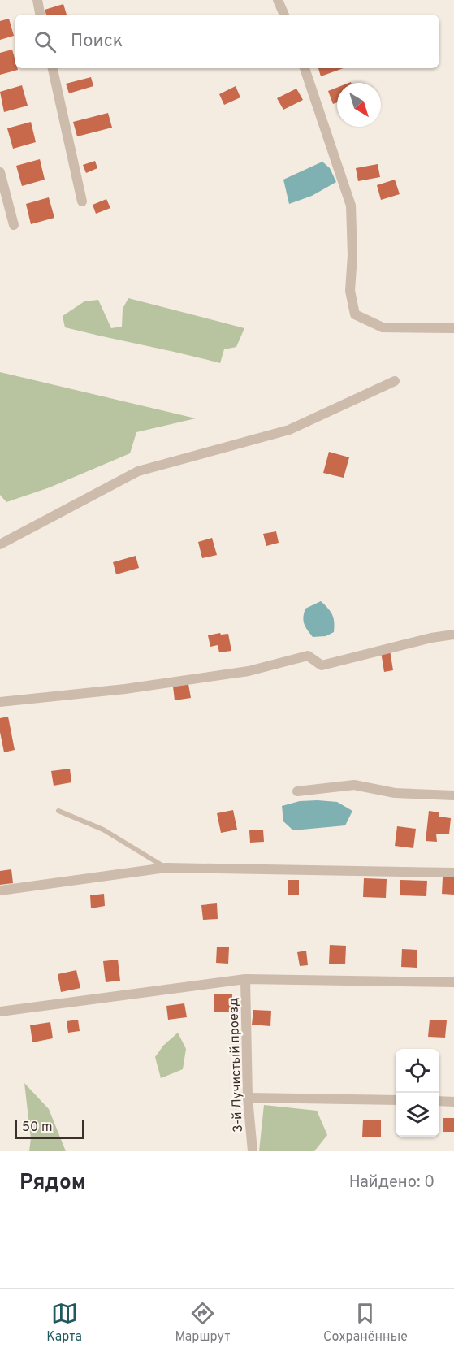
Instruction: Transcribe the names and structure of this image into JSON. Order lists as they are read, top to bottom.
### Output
{
  "streets": {
    "street": ["3-й Лучистый проезд"]
  },
  "scale_bar": "50 m",
  "north": "bottom right",
  "page": {
    "search": "Поиск",
    "scale": "50 m",
    "heading": ["Рядом", "Найдено: 0"],
    "nav": ["Карта", "Маршрут", "Сохранённые"]
  }
}
